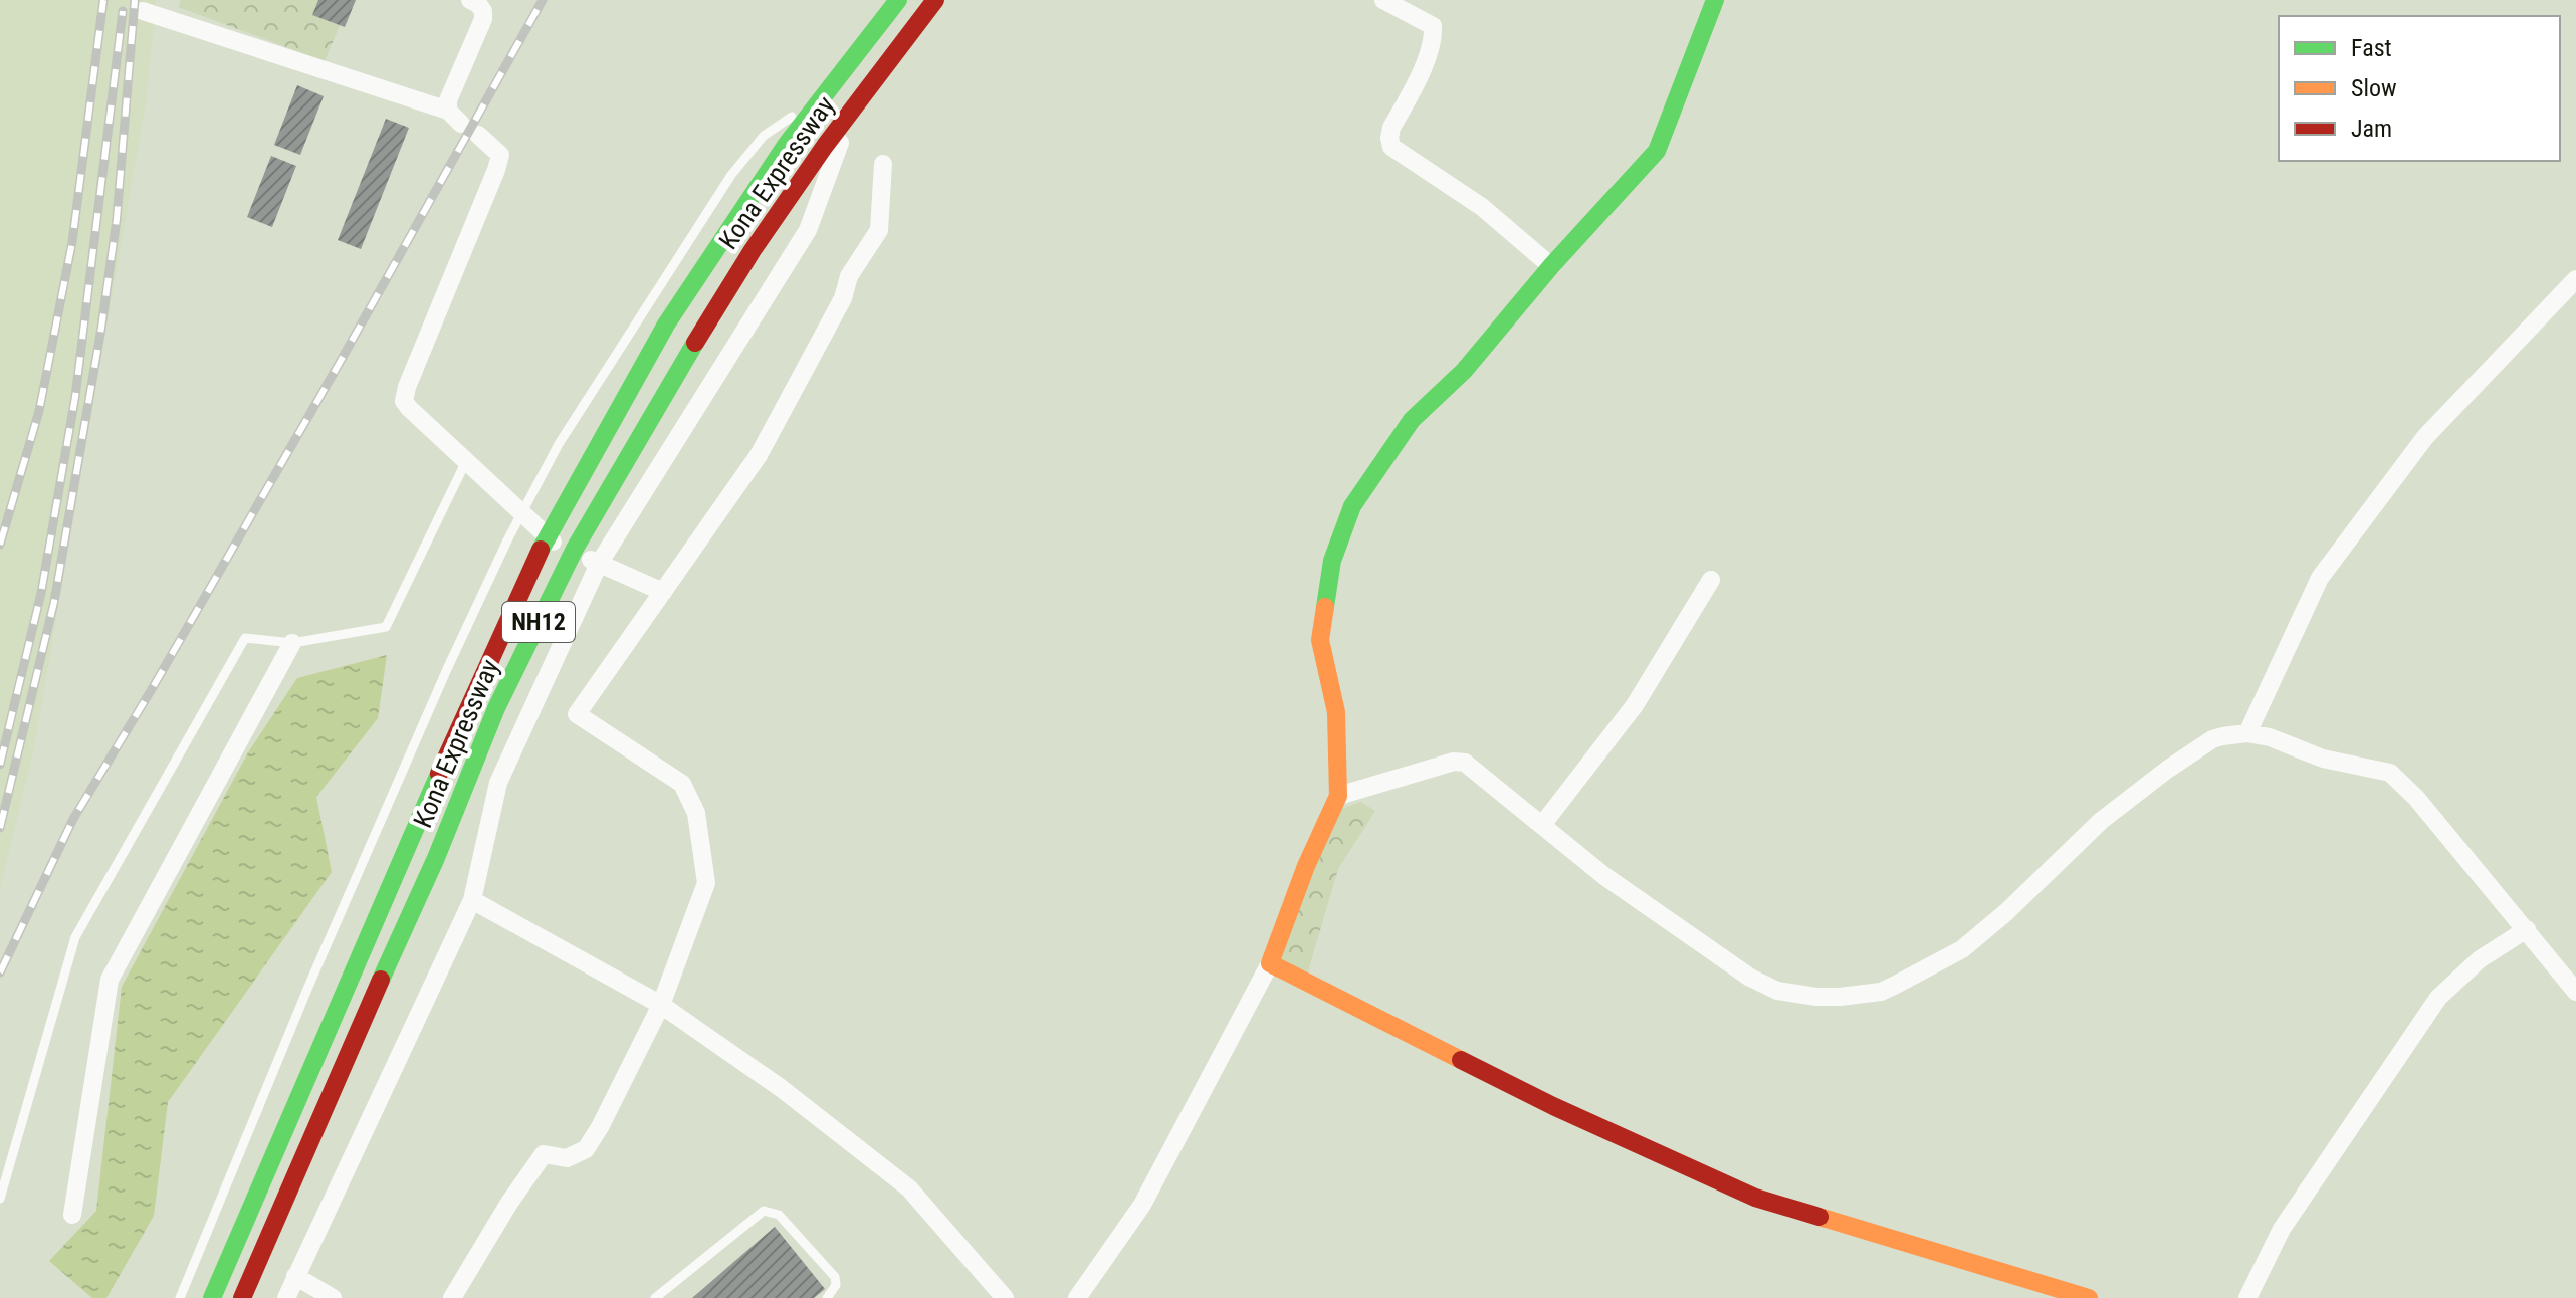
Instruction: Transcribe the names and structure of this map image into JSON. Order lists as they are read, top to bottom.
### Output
{
  "streets": {
    "main road": ["Kona Expressway", "NH12"]
  },
  "legend": ["Fast", "Slow", "Jam"]
}
